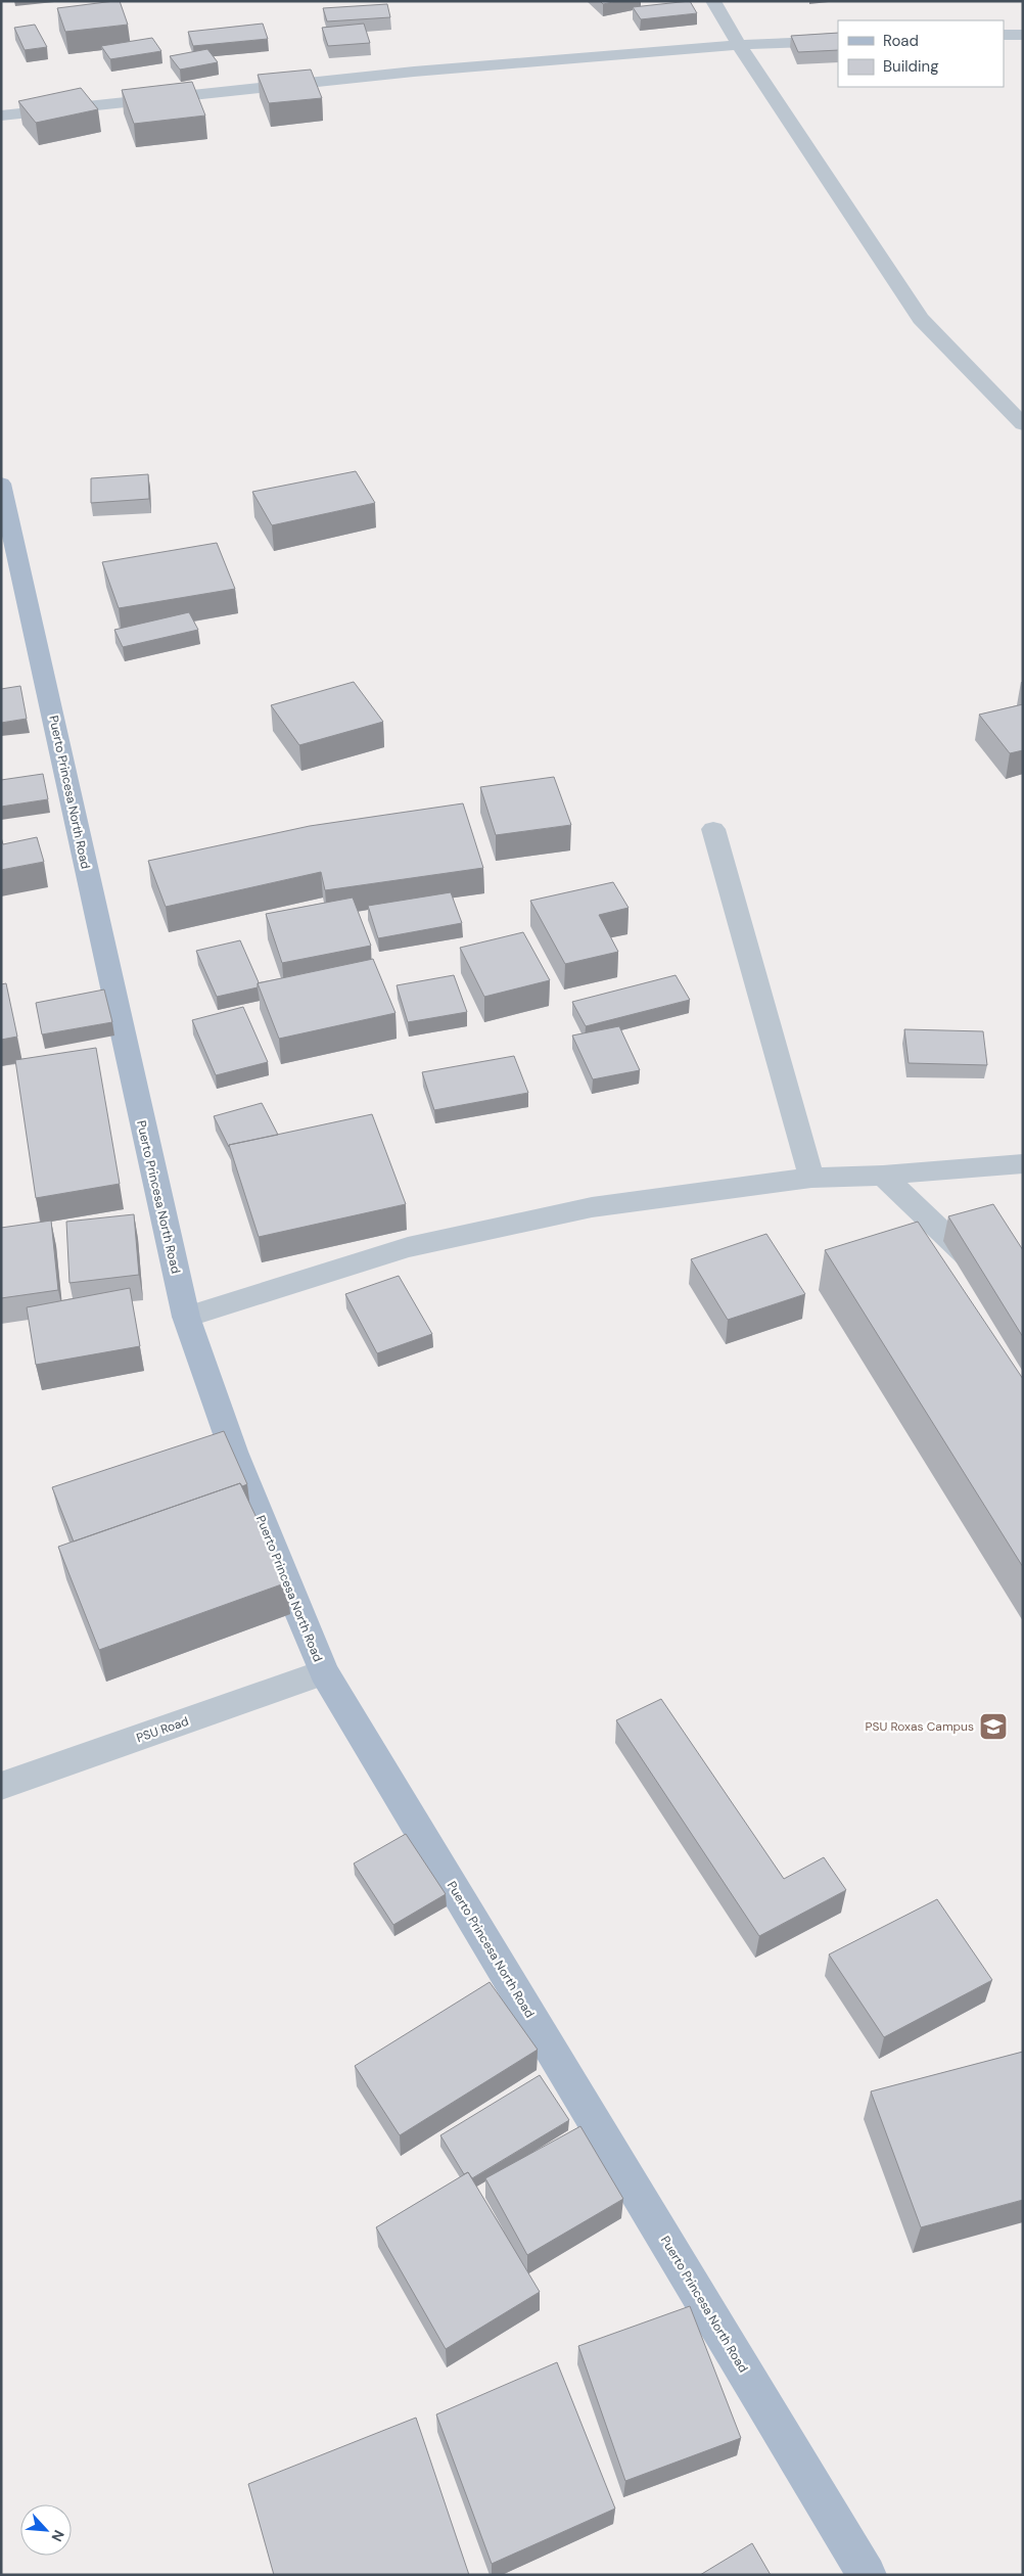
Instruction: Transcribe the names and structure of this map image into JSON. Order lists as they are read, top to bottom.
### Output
{
  "streets": {
    "main road": ["Puerto Princesa North Road"],
    "street": ["PSU Road"]
  },
  "crossings": [
    ["Puerto Princesa North Road", "PSU Road"]
  ],
  "places": {
    "school or university": ["PSU Roxas Campus"]
  },
  "legend": ["Road", "Building"],
  "north": "bottom right"
}
